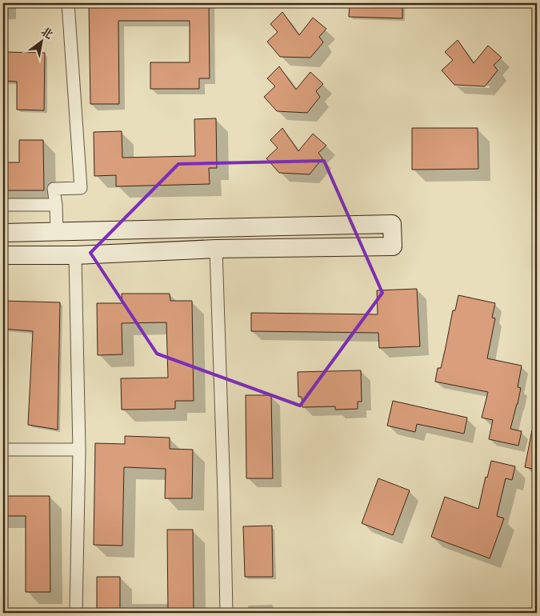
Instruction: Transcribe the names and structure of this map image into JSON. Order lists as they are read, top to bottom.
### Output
{
  "north": "top right"
}
